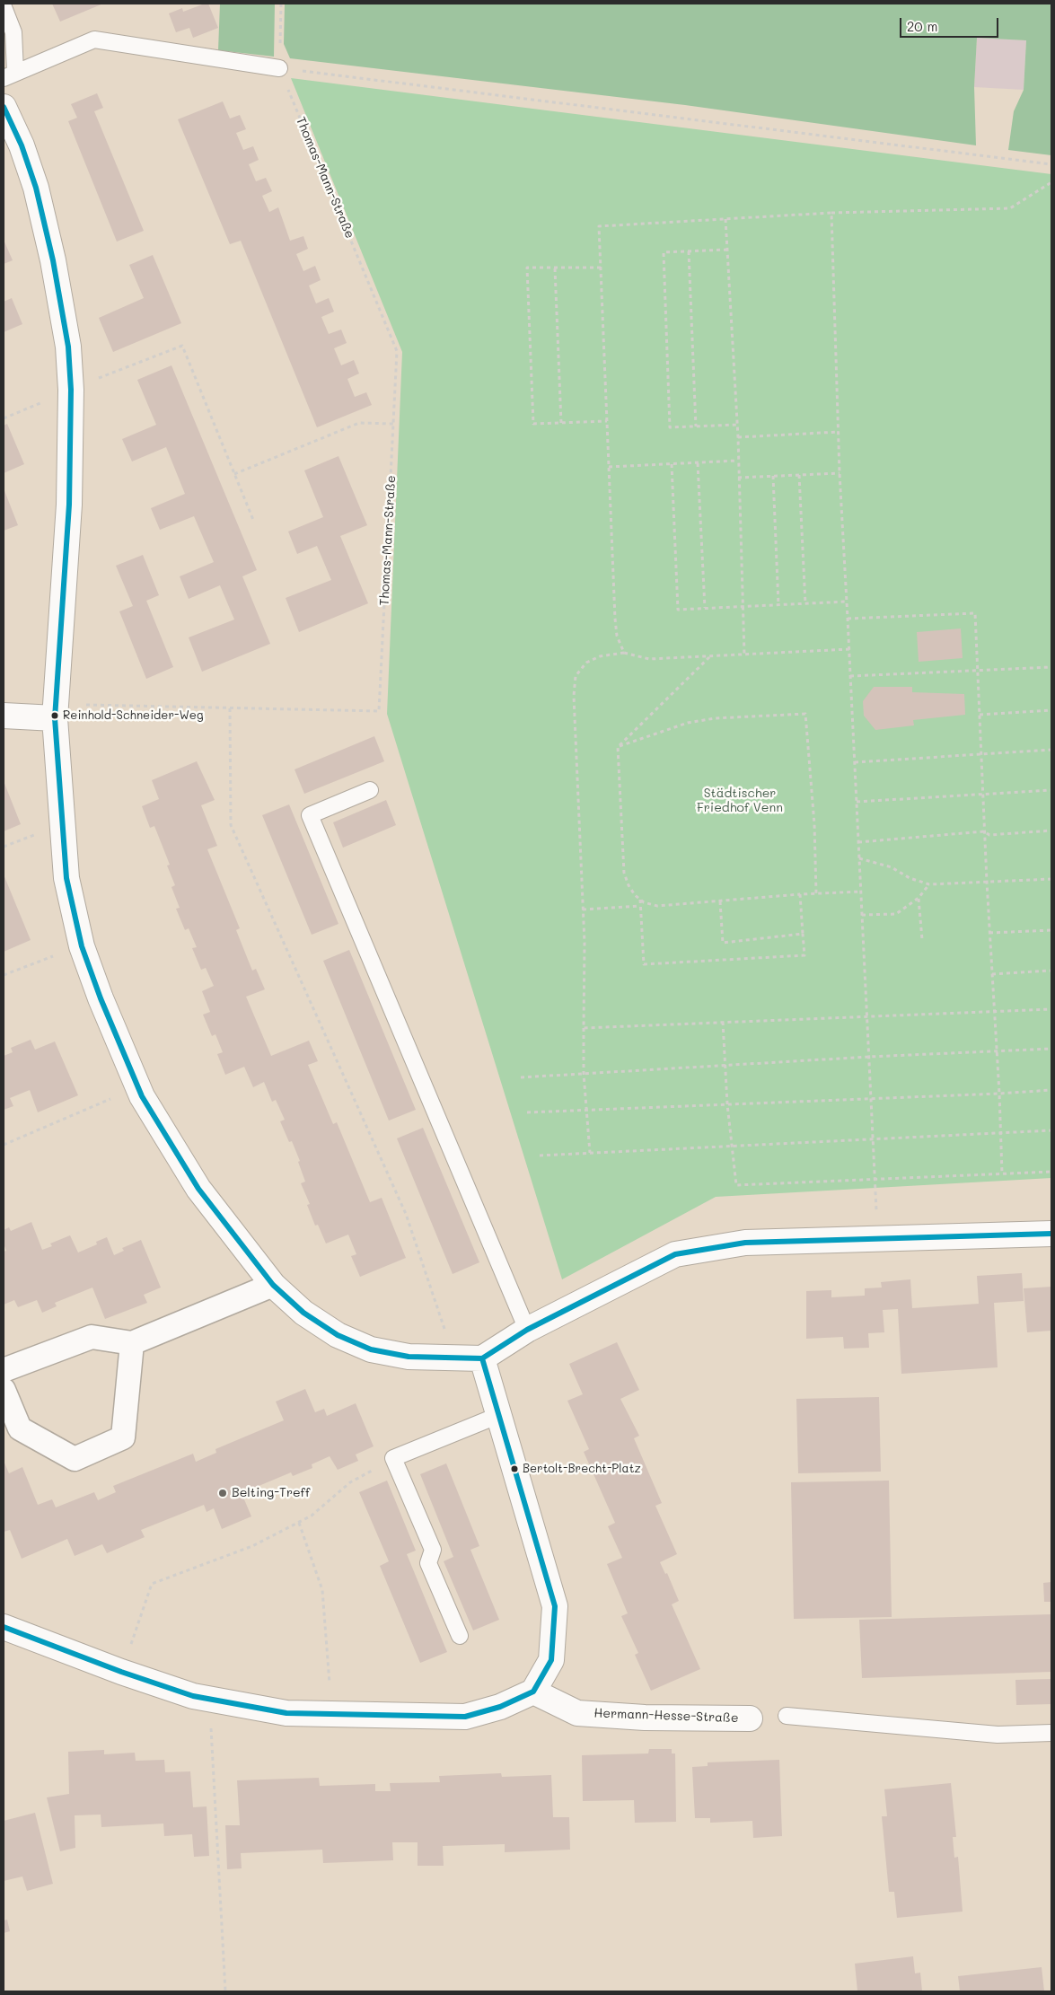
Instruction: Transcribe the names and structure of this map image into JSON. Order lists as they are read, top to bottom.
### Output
{
  "streets": {
    "street": ["Hermann-Hesse-Straße"],
    "path": ["Thomas-Mann-Straße"]
  },
  "parks": ["Städtischer Friedhof Venn"],
  "places": ["Reinhold-Schneider-Weg", "Bertolt-Brecht-Platz", "Belting-Treff"],
  "scale_bar": "20 m"
}
